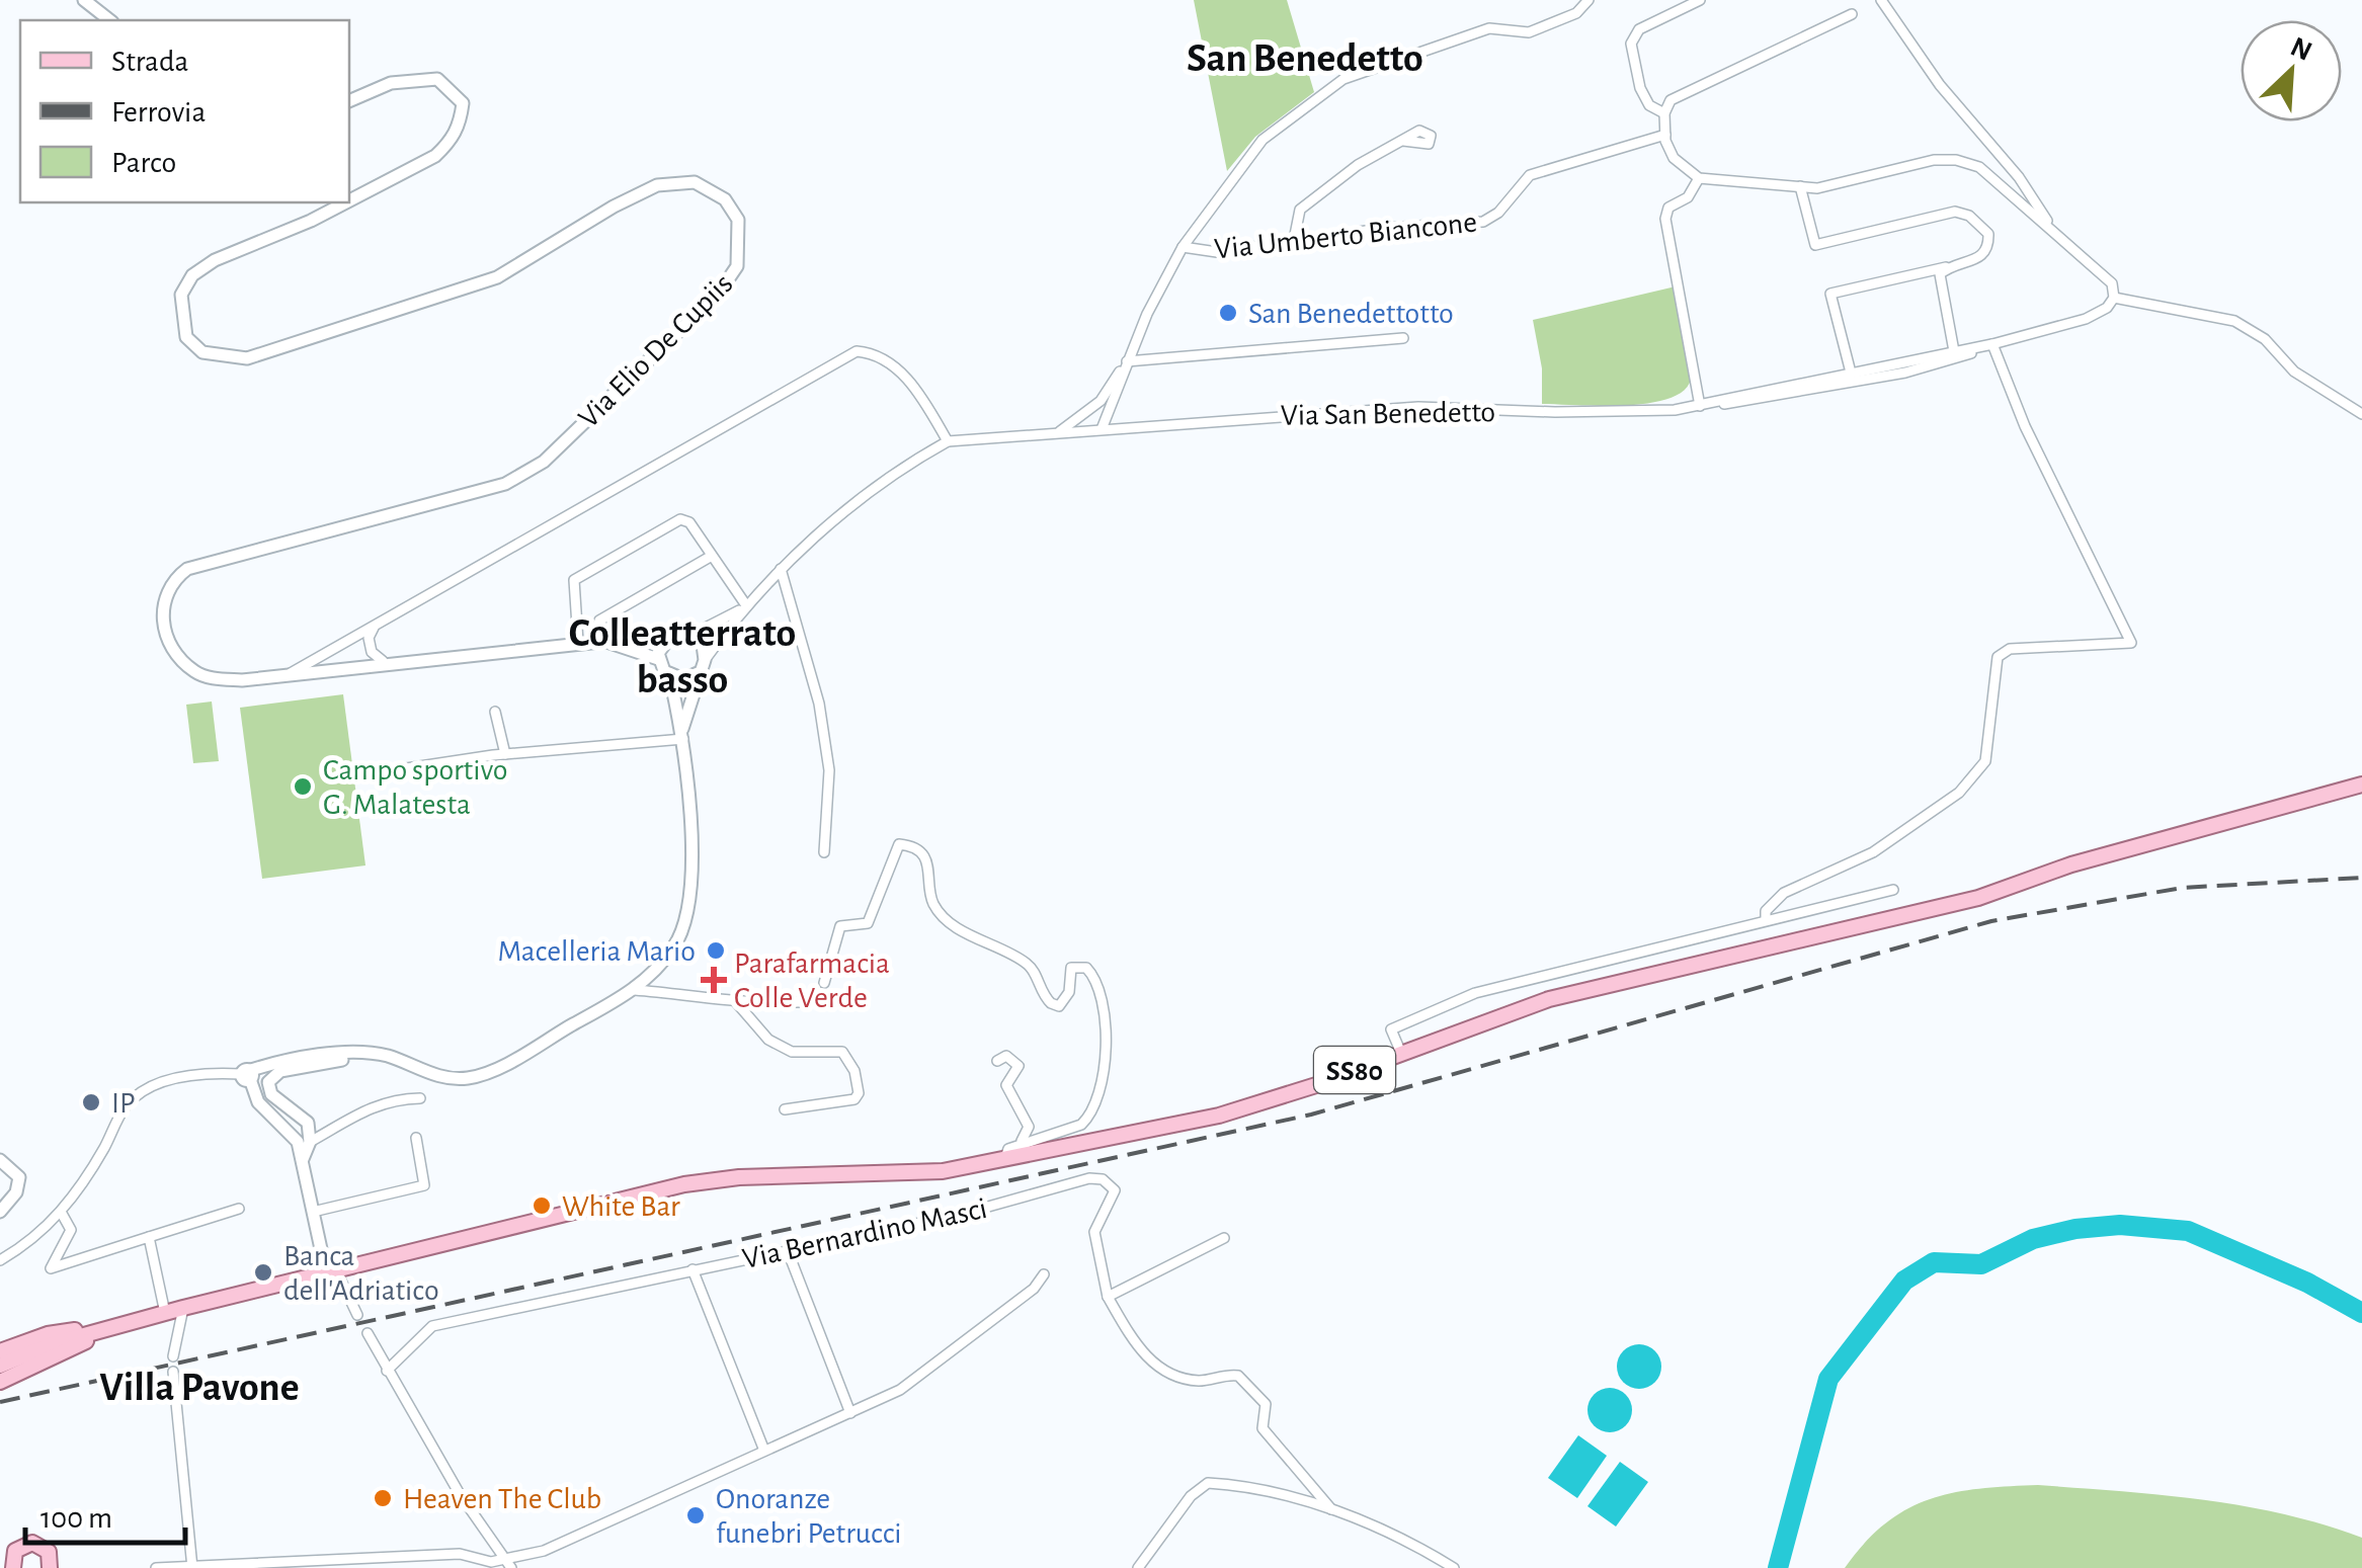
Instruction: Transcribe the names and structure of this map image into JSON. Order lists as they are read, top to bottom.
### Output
{
  "streets": {
    "main road": ["SS80"],
    "street": [
      "Via Umberto Biancone",
      "Via Elio De Cupiis",
      "Via San Benedetto",
      "Via Bernardino Masci"
    ]
  },
  "districts": ["San Benedetto", "Colleatterrato basso", "Villa Pavone"],
  "places": {
    "other": [
      "San Benedettotto",
      "Campo sportivo G. Malatesta",
      "Macelleria Mario",
      "IP",
      "White Bar",
      "Banca dell'Adriatico",
      "Heaven The Club",
      "Onoranze funebri Petrucci"
    ],
    "health": ["Parafarmacia Colle Verde"]
  },
  "legend": ["Strada", "Ferrovia", "Parco"],
  "scale_bar": "100 m",
  "north": "top right"
}
